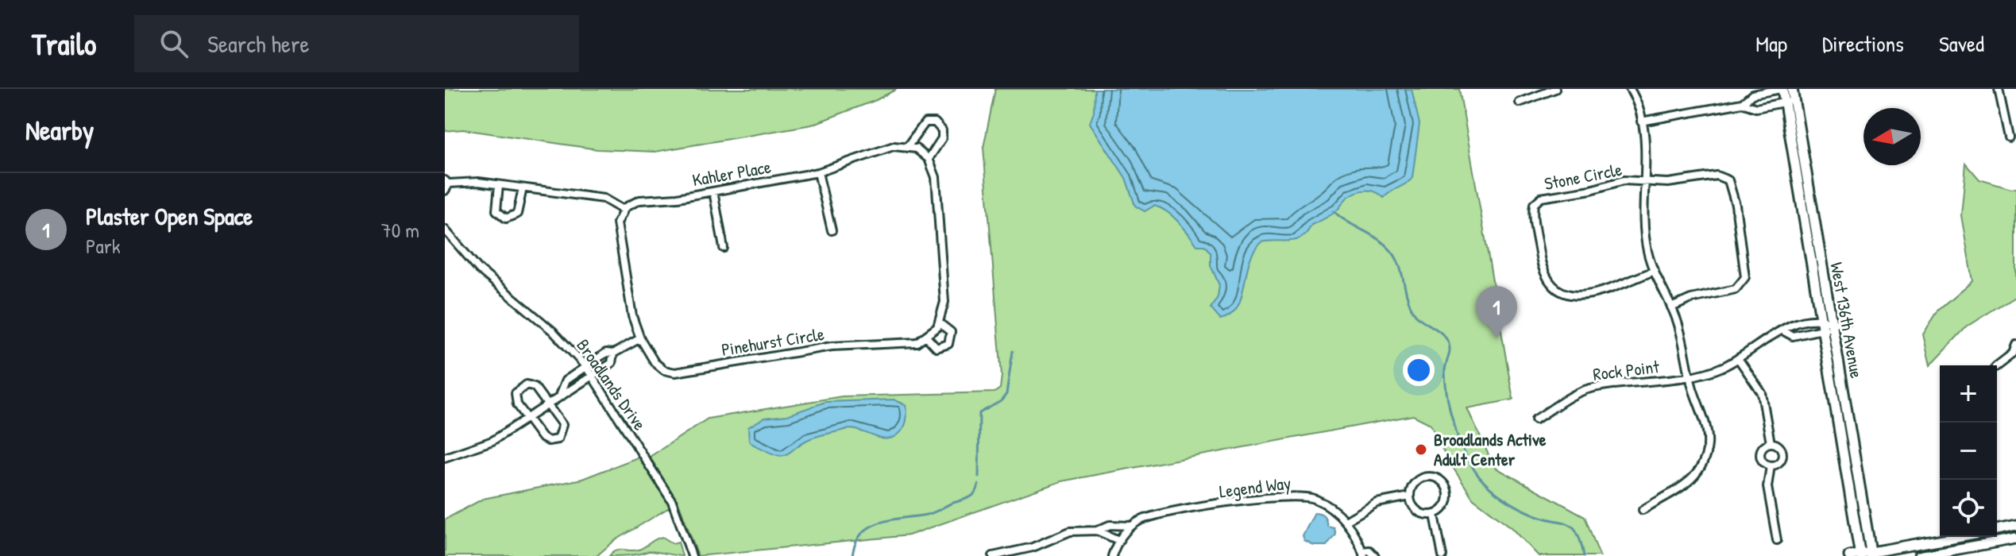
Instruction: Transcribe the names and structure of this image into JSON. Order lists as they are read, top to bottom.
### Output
{
  "streets": {
    "main road": ["West 136th Avenue"],
    "street": [
      "Kahler Place",
      "Stone Circle",
      "Pinehurst Circle",
      "Rock Point",
      "Broadlands Drive",
      "Legend Way"
    ]
  },
  "crossings": [
    ["Kahler Place", "Pinehurst Circle"],
    ["West 136th Avenue", "Rock Point"]
  ],
  "places": ["Broadlands Active Adult Center"],
  "north": "left",
  "page": {
    "header": "Trailo",
    "search": "Search here",
    "nav": ["Map", "Directions", "Saved"],
    "heading": "Nearby",
    "list": [
      {
        "mark": "1",
        "name": "Plaster Open Space",
        "note": "Park",
        "value": "70 m"
      }
    ],
    "pins": "1",
    "map_buttons": ["+", "−"]
  }
}
